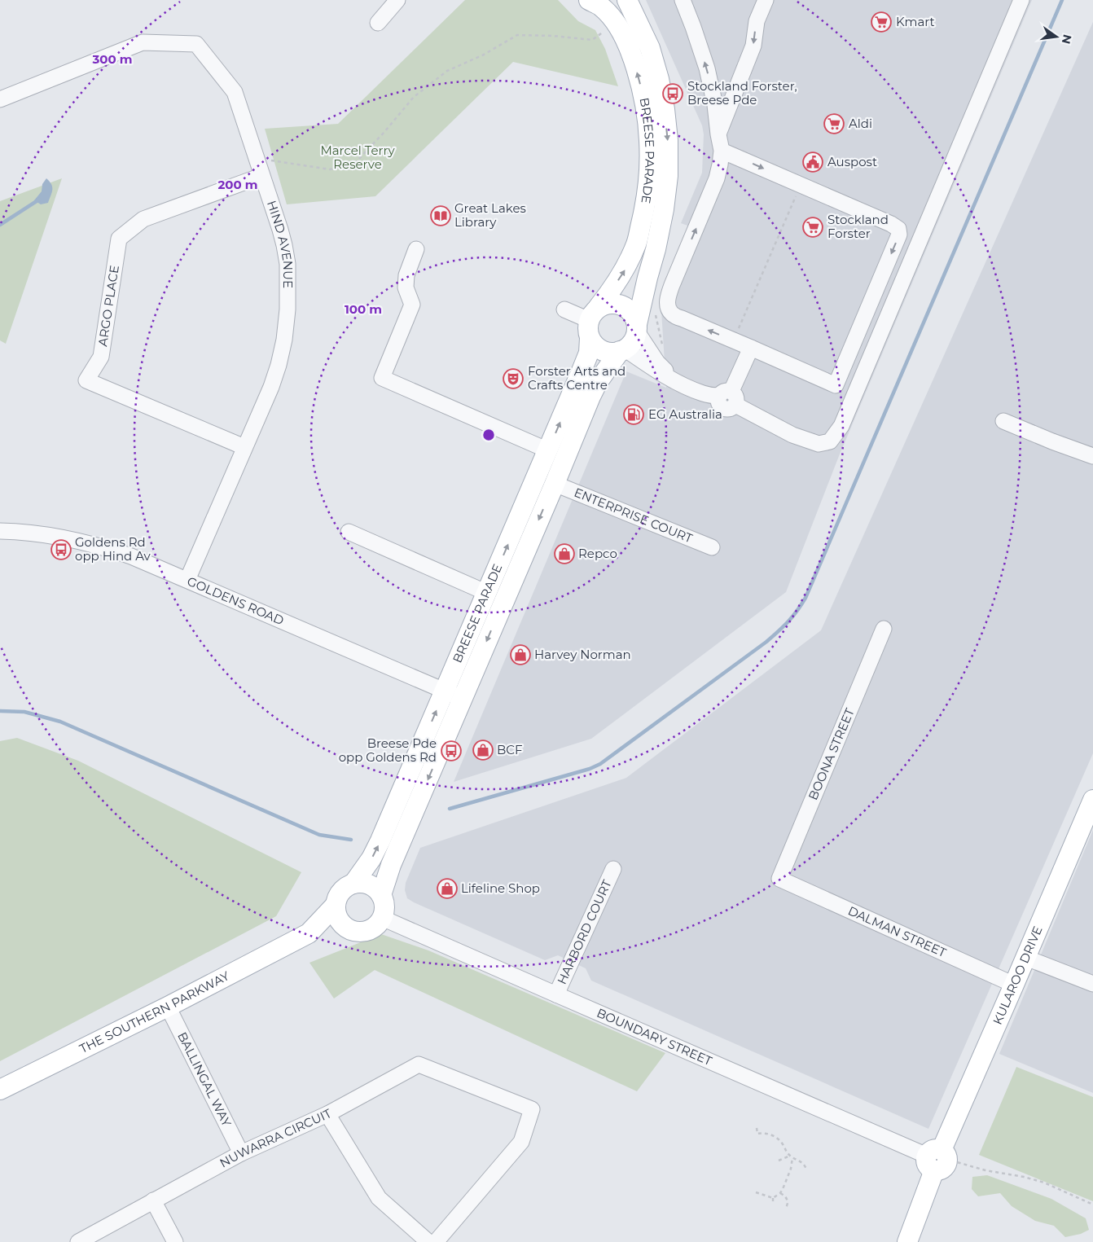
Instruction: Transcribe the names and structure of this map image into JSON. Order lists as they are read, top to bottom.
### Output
{
  "streets": {
    "main road": ["BREESE PARADE", "KULAROO DRIVE", "THE SOUTHERN PARKWAY"],
    "street": [
      "HIND AVENUE",
      "ARGO PLACE",
      "ENTERPRISE COURT",
      "GOLDENS ROAD",
      "BOONA STREET",
      "HARBORD COURT",
      "DALMAN STREET",
      "BOUNDARY STREET",
      "BALLINGAL WAY",
      "NUWARRA CIRCUIT"
    ]
  },
  "crossings": [
    ["BREESE PARADE", "ENTERPRISE COURT"],
    ["BREESE PARADE", "GOLDENS ROAD"],
    ["BREESE PARADE", "THE SOUTHERN PARKWAY"],
    ["BREESE PARADE", "BOUNDARY STREET"],
    ["HIND AVENUE", "ARGO PLACE"],
    ["HIND AVENUE", "GOLDENS ROAD"],
    ["BOONA STREET", "DALMAN STREET"],
    ["HARBORD COURT", "BOUNDARY STREET"],
    ["DALMAN STREET", "KULAROO DRIVE"],
    ["KULAROO DRIVE", "BOUNDARY STREET"],
    ["THE SOUTHERN PARKWAY", "BOUNDARY STREET"],
    ["THE SOUTHERN PARKWAY", "BALLINGAL WAY"],
    ["BALLINGAL WAY", "NUWARRA CIRCUIT"]
  ],
  "parks": ["Marcel Terry Reserve"],
  "places": {
    "supermarket": ["Kmart", "Aldi", "Stockland Forster"],
    "bus stop": ["Stockland Forster, Breese Pde", "Goldens Rd opp Hind Av", "Breese Pde opp Goldens Rd"],
    "public building": ["Auspost"],
    "library": ["Great Lakes Library"],
    "theatre": ["Forster Arts and Crafts Centre"],
    "fuel station": ["EG Australia"],
    "shop": [
      "Repco",
      "Harvey Norman",
      "BCF",
      "Lifeline Shop"
    ]
  },
  "north": "right",
  "rings": ["300 m", "200 m", "100 m"]
}
